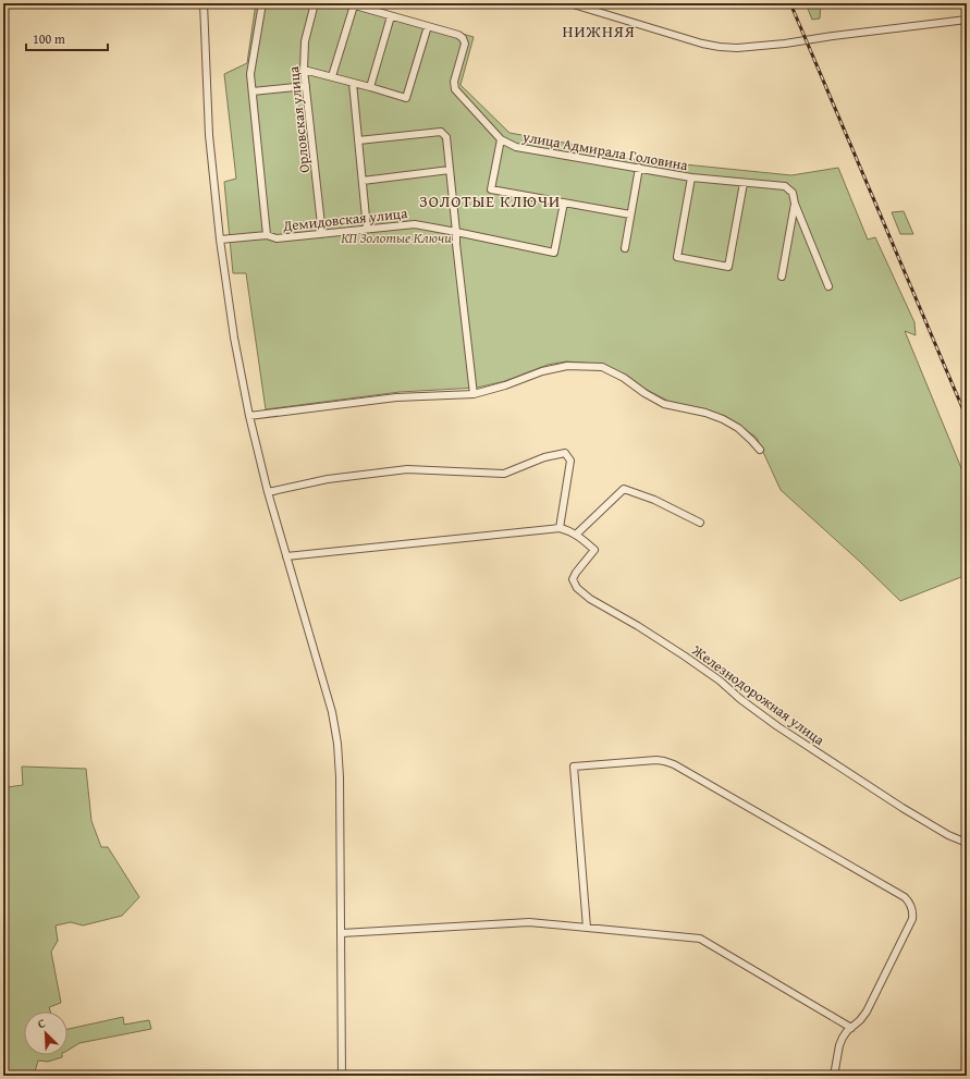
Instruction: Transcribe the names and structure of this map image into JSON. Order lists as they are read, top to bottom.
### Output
{
  "streets": {
    "street": [
      "Орловская улица",
      "улица Адмирала Головина",
      "Демидовская улица",
      "Железнодорожная улица"
    ]
  },
  "crossings": [
    ["Орловская улица", "Демидовская улица"]
  ],
  "districts": ["НИЖНЯЯ", "ЗОЛОТЫЕ КЛЮЧИ"],
  "parks": ["КП Золотые Ключи"],
  "scale_bar": "100 m",
  "north": "top left"
}
